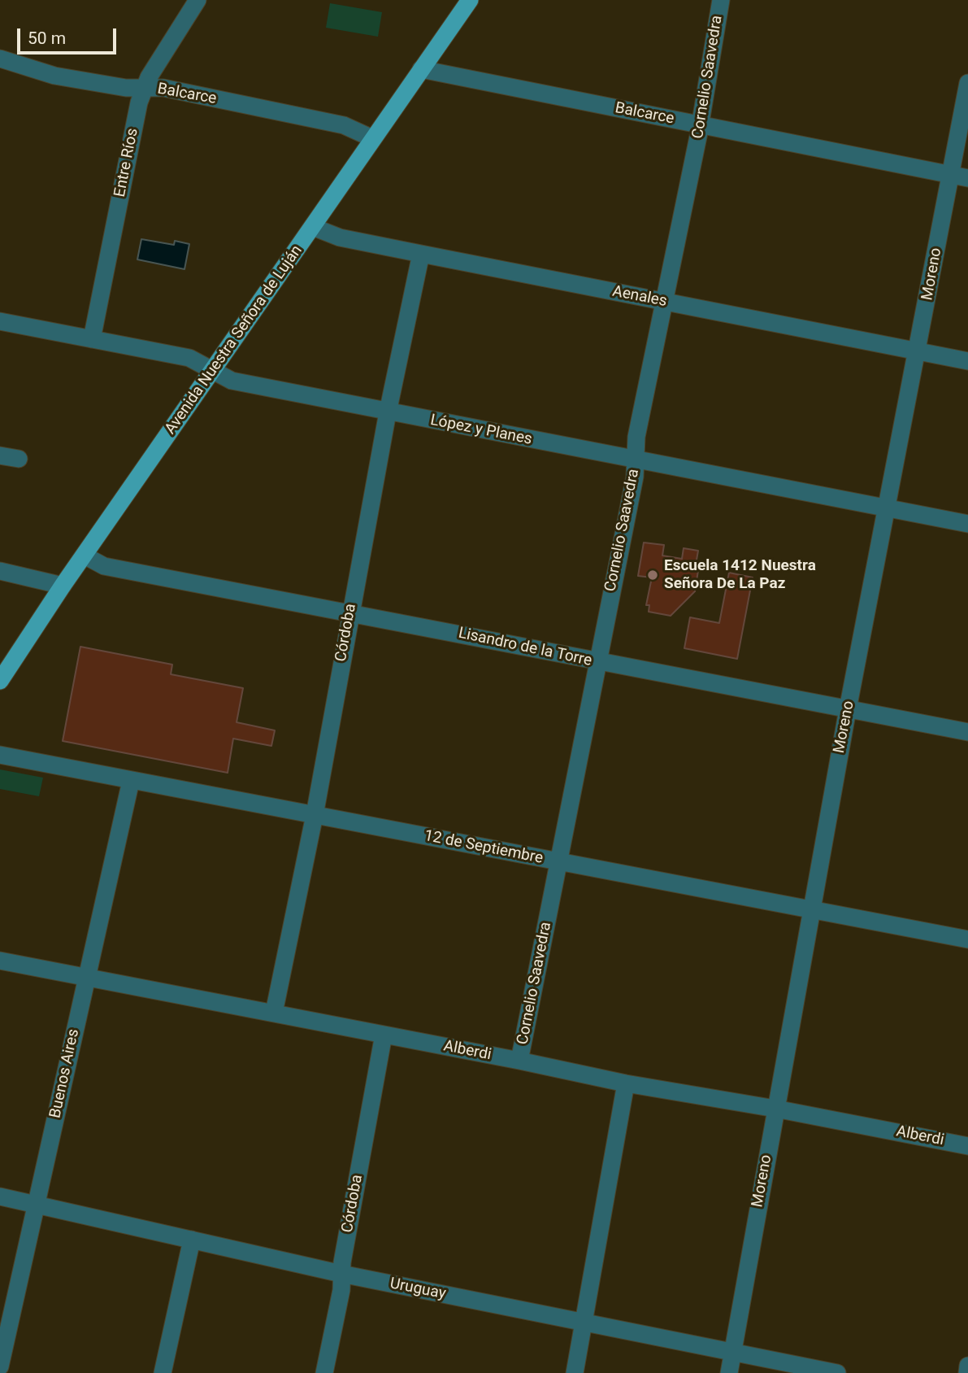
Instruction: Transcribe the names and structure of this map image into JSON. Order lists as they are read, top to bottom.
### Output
{
  "streets": {
    "main road": ["Avenida Nuestra Señora de Luján"],
    "street": [
      "Cornelio Saavedra",
      "Balcarce",
      "Entre Ríos",
      "Moreno",
      "Aenales",
      "López y Planes",
      "Córdoba",
      "Lisandro de la Torre",
      "12 de Septiembre",
      "Alberdi",
      "Buenos Aires",
      "Uruguay"
    ]
  },
  "crossings": [
    ["Cornelio Saavedra", "Balcarce"],
    ["Cornelio Saavedra", "Aenales"],
    ["Cornelio Saavedra", "López y Planes"],
    ["Cornelio Saavedra", "Lisandro de la Torre"],
    ["Cornelio Saavedra", "12 de Septiembre"],
    ["Cornelio Saavedra", "Alberdi"],
    ["Balcarce", "Entre Ríos"],
    ["Balcarce", "Moreno"],
    ["Balcarce", "Avenida Nuestra Señora de Luján"],
    ["Entre Ríos", "López y Planes"],
    ["Moreno", "Aenales"],
    ["Moreno", "López y Planes"],
    ["Moreno", "Lisandro de la Torre"],
    ["Moreno", "12 de Septiembre"],
    ["Moreno", "Alberdi"],
    ["Moreno", "Uruguay"],
    ["Aenales", "Avenida Nuestra Señora de Luján"],
    ["Aenales", "Córdoba"],
    ["Avenida Nuestra Señora de Luján", "López y Planes"],
    ["Avenida Nuestra Señora de Luján", "Lisandro de la Torre"],
    ["López y Planes", "Córdoba"],
    ["Córdoba", "Lisandro de la Torre"],
    ["Córdoba", "12 de Septiembre"],
    ["Córdoba", "Alberdi"],
    ["Córdoba", "Uruguay"],
    ["12 de Septiembre", "Buenos Aires"],
    ["Alberdi", "Buenos Aires"],
    ["Buenos Aires", "Uruguay"]
  ],
  "places": ["Escuela 1412 Nuestra Señora De La Paz"],
  "scale_bar": "50 m"
}
